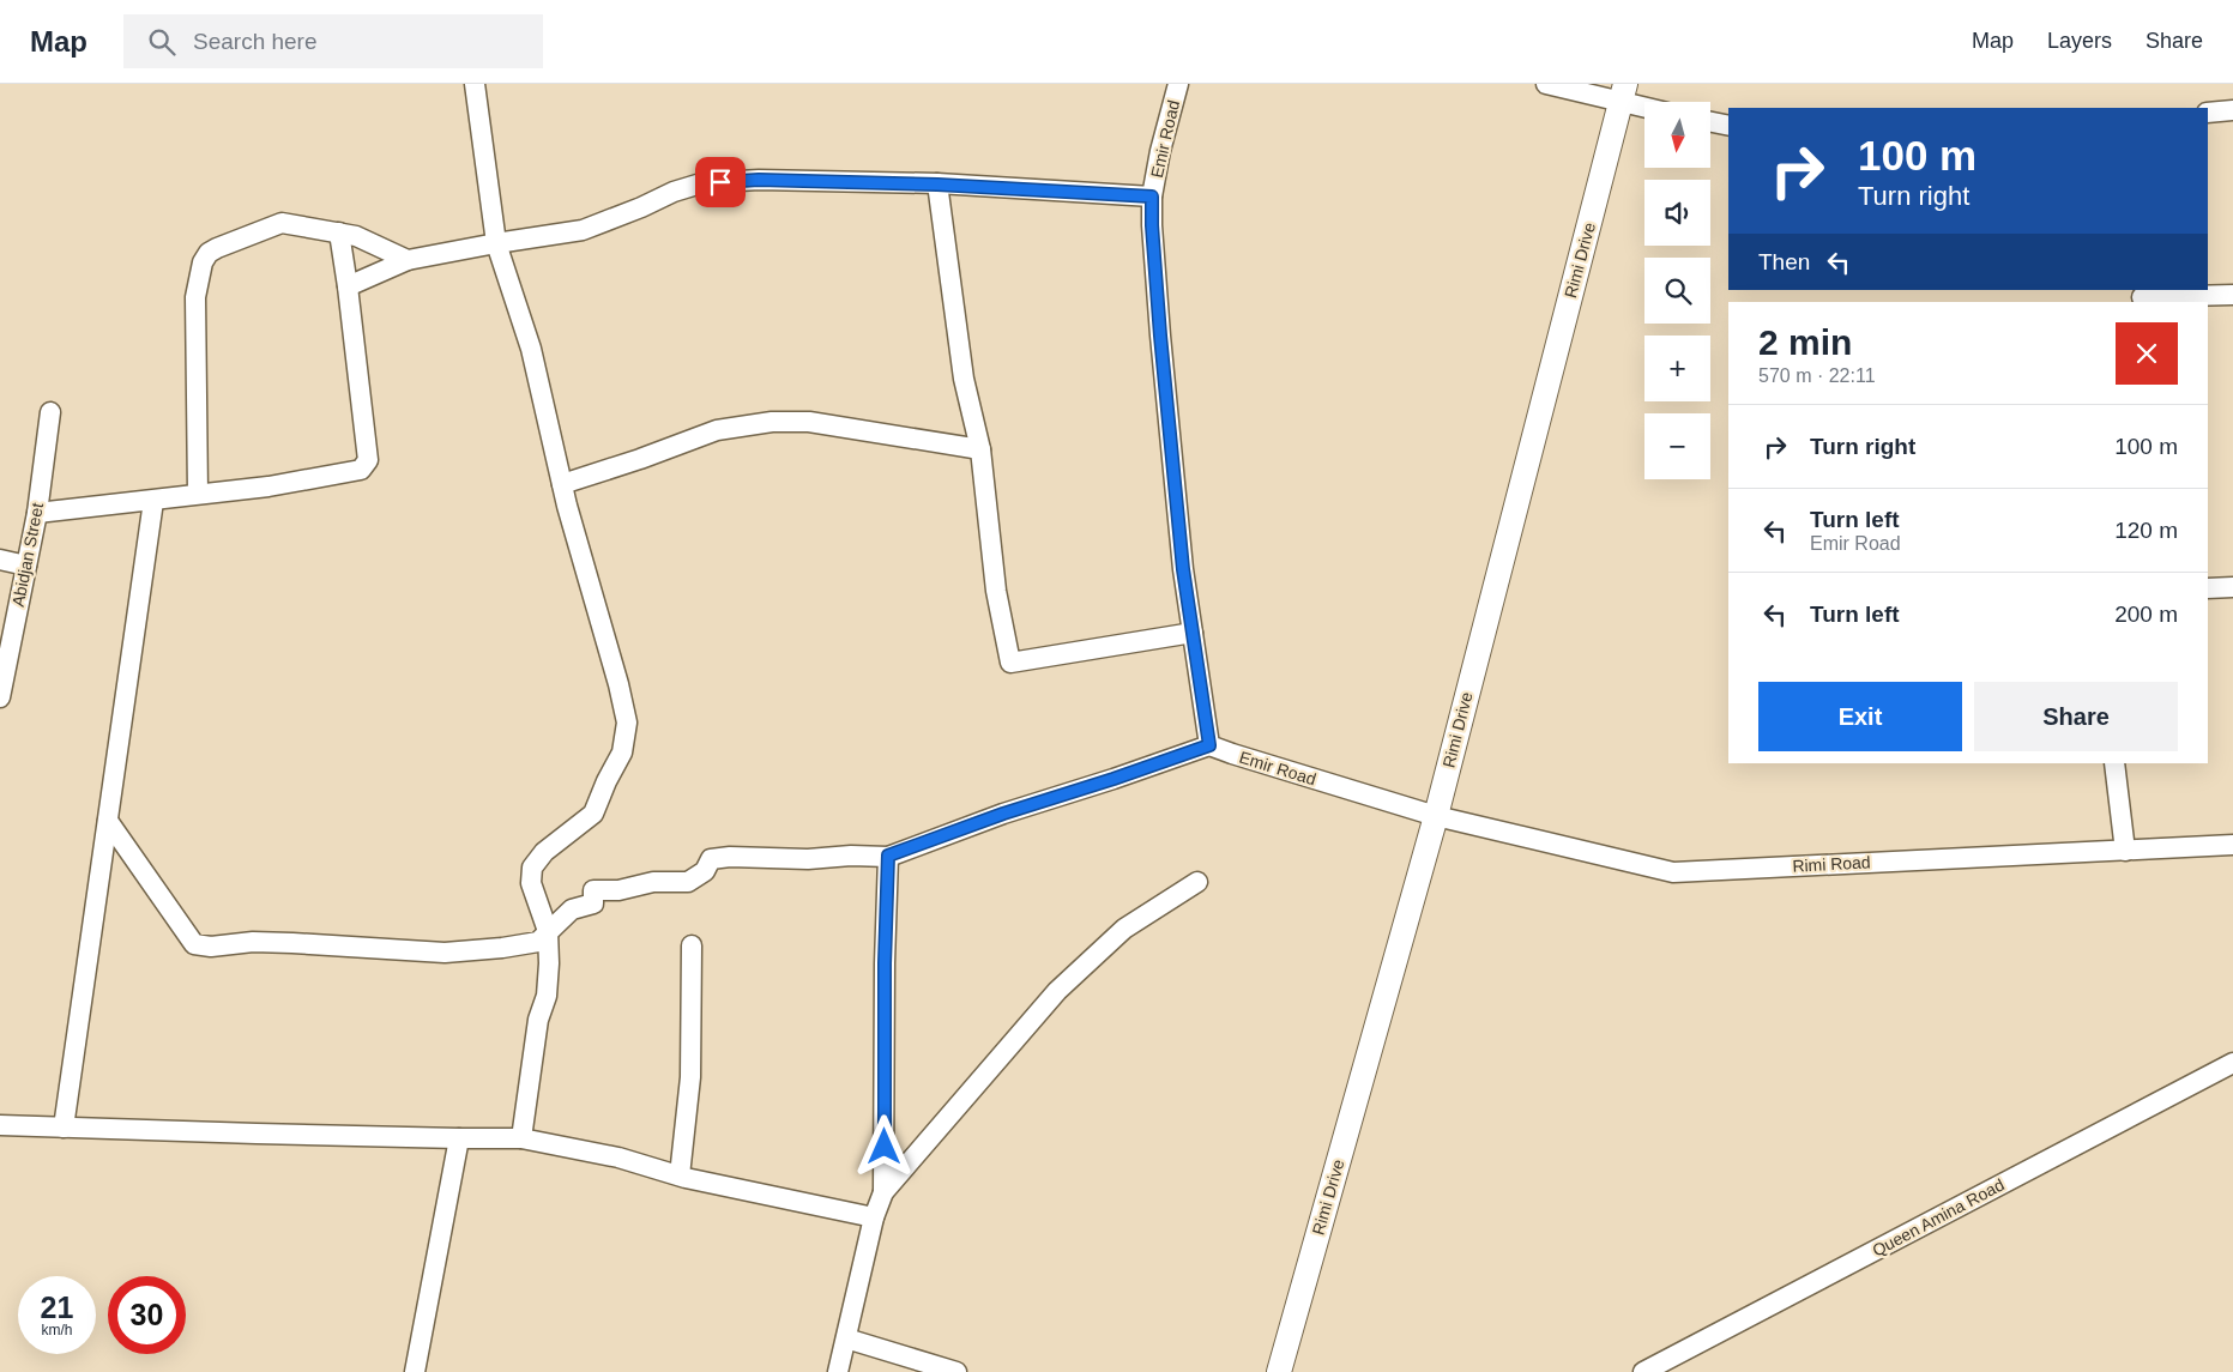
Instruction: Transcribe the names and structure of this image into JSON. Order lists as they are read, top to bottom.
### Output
{
  "streets": {
    "street": [
      "Emir Road",
      "Rimi Drive",
      "Abidjan Street",
      "Rimi Road",
      "Queen Amina Road"
    ]
  },
  "crossings": [
    ["Emir Road", "Rimi Drive"],
    ["Emir Road", "Rimi Road"],
    ["Rimi Drive", "Rimi Road"]
  ],
  "north": "bottom",
  "page": {
    "header": "Map",
    "search": "Search here",
    "nav": ["Map", "Layers", "Share"],
    "map_buttons": ["+", "−"],
    "turn": ["100 m", "Turn right"],
    "then": "Then",
    "heading": ["2 min", "570 m · 22:11"],
    "list": [
      {
        "name": "Turn right",
        "value": "100 m"
      },
      {
        "name": "Turn left",
        "note": "Emir Road",
        "value": "120 m"
      },
      {
        "name": "Turn left",
        "value": "200 m"
      }
    ],
    "buttons": ["Exit", "Share"],
    "speed": "21 km/h",
    "limit": "30"
  }
}
